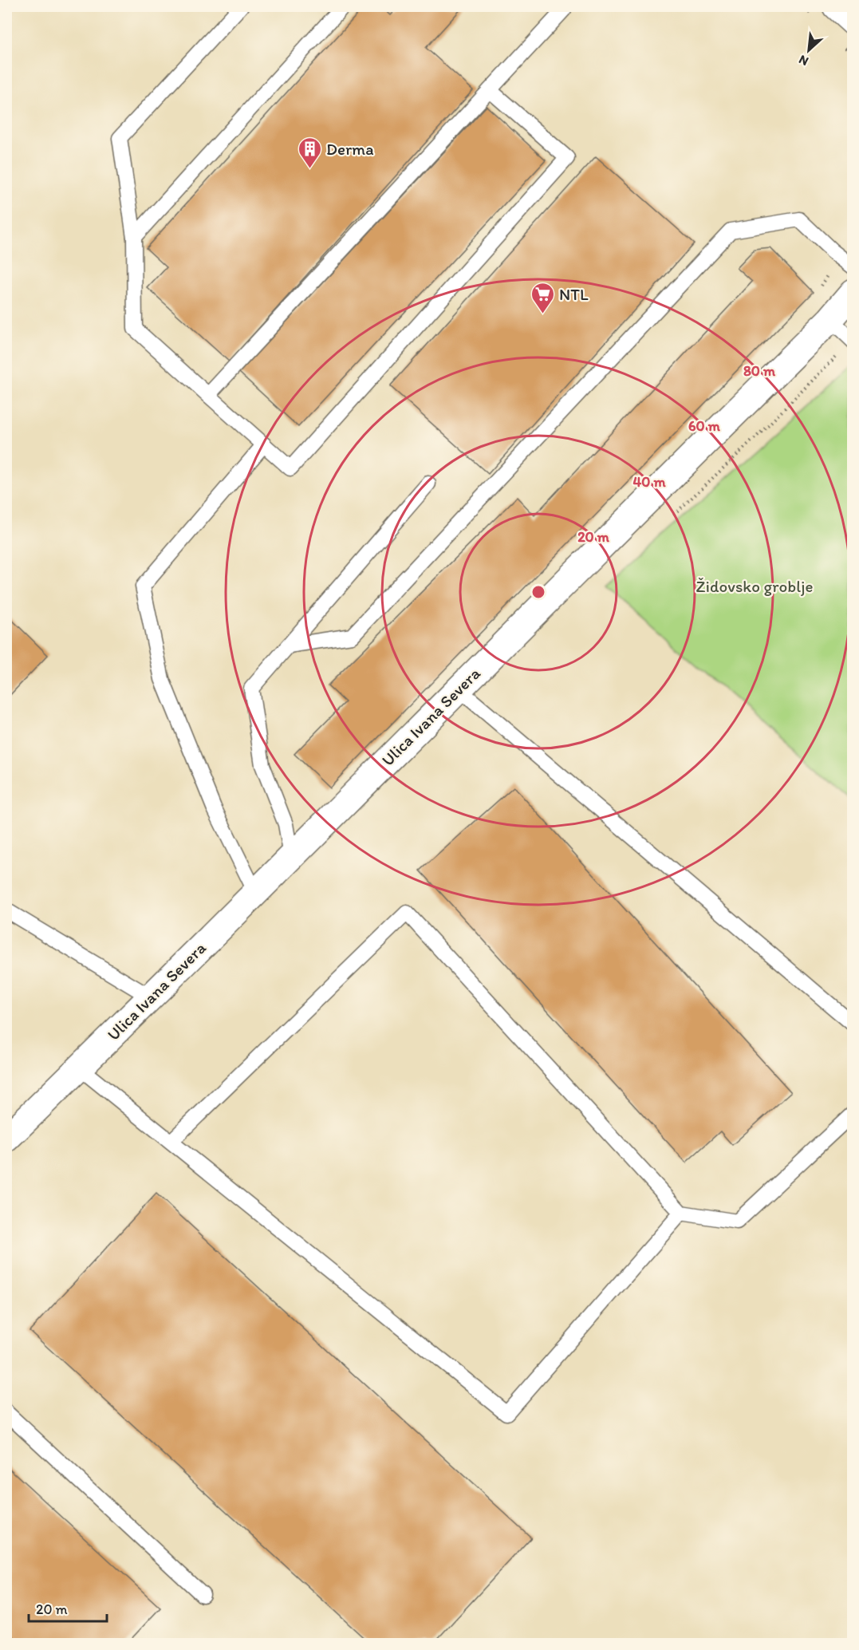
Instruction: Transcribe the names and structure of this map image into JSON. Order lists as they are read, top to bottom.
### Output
{
  "streets": {
    "street": ["Ulica Ivana Severa"]
  },
  "parks": ["Židovsko groblje"],
  "places": {
    "building": ["Derma"],
    "supermarket": ["NTL"]
  },
  "scale_bar": "20 m",
  "north": "bottom left",
  "rings": [
    "80 m",
    "60 m",
    "40 m",
    "20 m"
  ]
}
